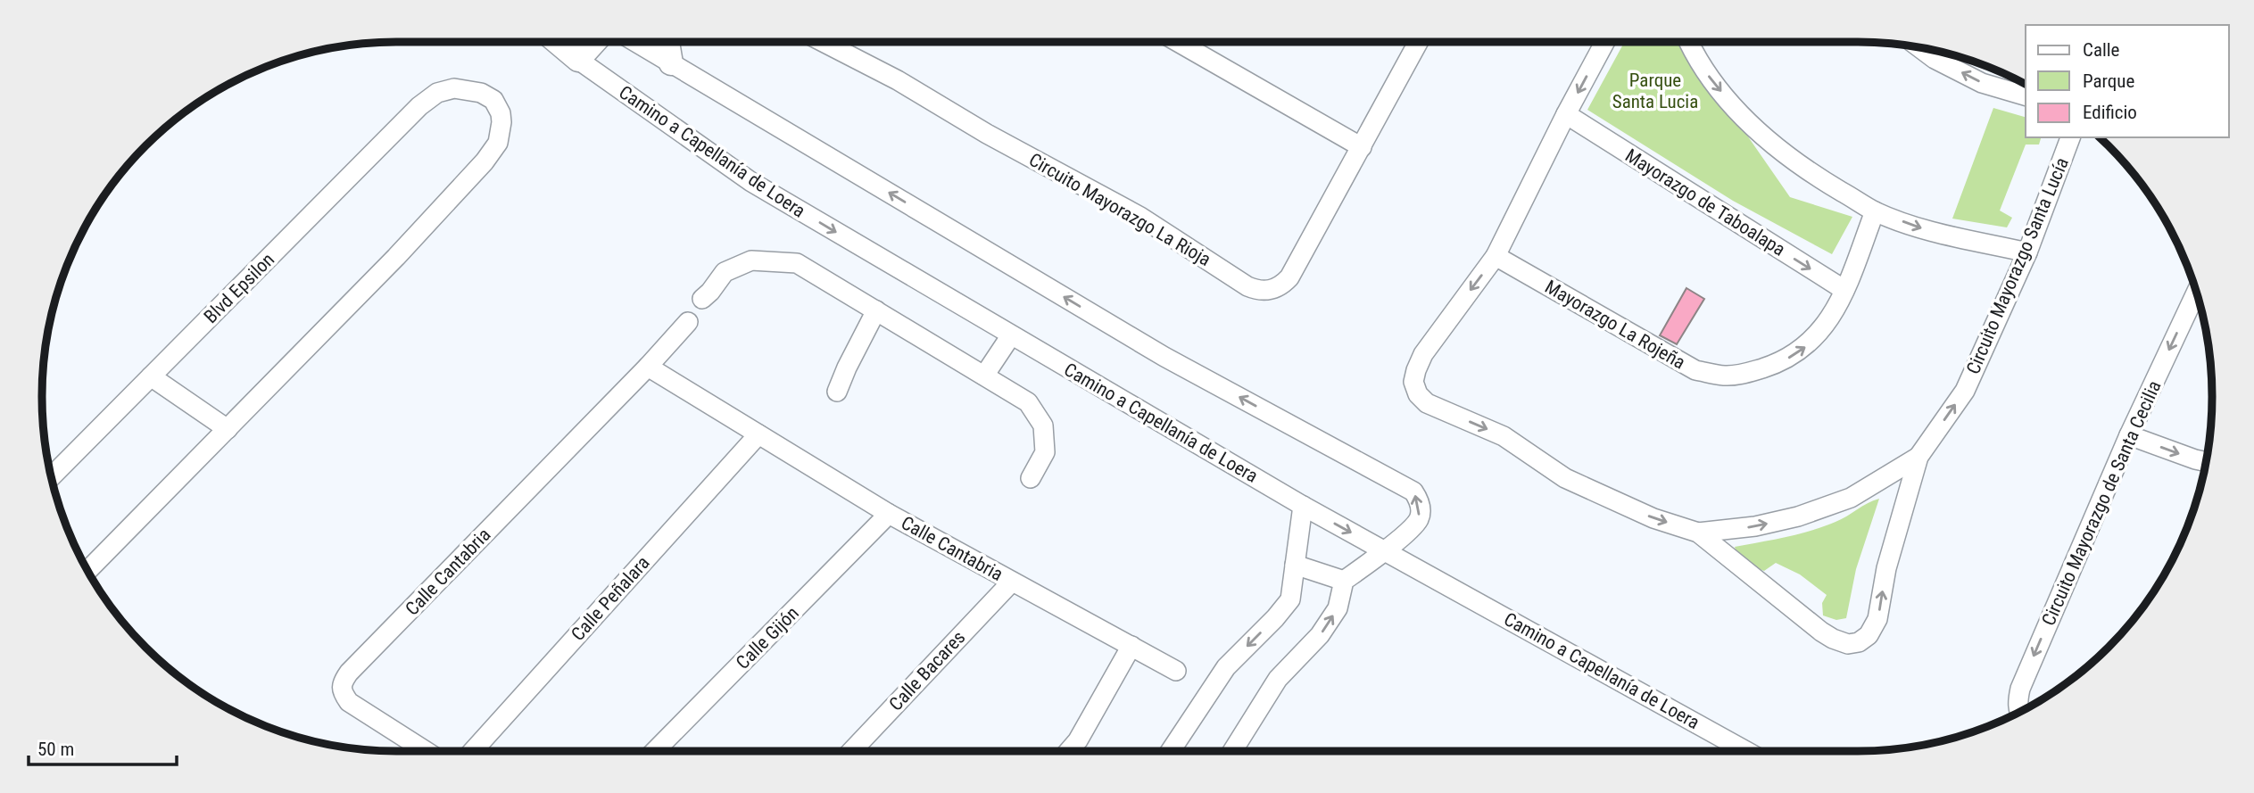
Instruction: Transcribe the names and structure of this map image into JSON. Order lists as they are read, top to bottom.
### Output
{
  "streets": {
    "street": [
      "Camino a Capellanía de Loera",
      "Mayorazgo de Taboalapa",
      "Circuito Mayorazgo La Rioja",
      "Circuito Mayorazgo Santa Lucía",
      "Blvd Epsilon",
      "Mayorazgo La Rojeña",
      "Circuito Mayorazgo de Santa Cecilia",
      "Calle Cantabria",
      "Calle Peñalara",
      "Calle Gijón",
      "Calle Bacares"
    ]
  },
  "crossings": [
    ["Mayorazgo de Taboalapa", "Circuito Mayorazgo Santa Lucía"],
    ["Mayorazgo de Taboalapa", "Mayorazgo La Rojeña"],
    ["Circuito Mayorazgo Santa Lucía", "Mayorazgo La Rojeña"],
    ["Calle Cantabria", "Calle Peñalara"],
    ["Calle Cantabria", "Calle Gijón"],
    ["Calle Cantabria", "Calle Bacares"]
  ],
  "one_way": ["Mayorazgo La Rojeña", "Circuito Mayorazgo de Santa Cecilia"],
  "parks": ["Parque Santa Lucia"],
  "legend": ["Calle", "Parque", "Edificio"],
  "scale_bar": "50 m"
}
